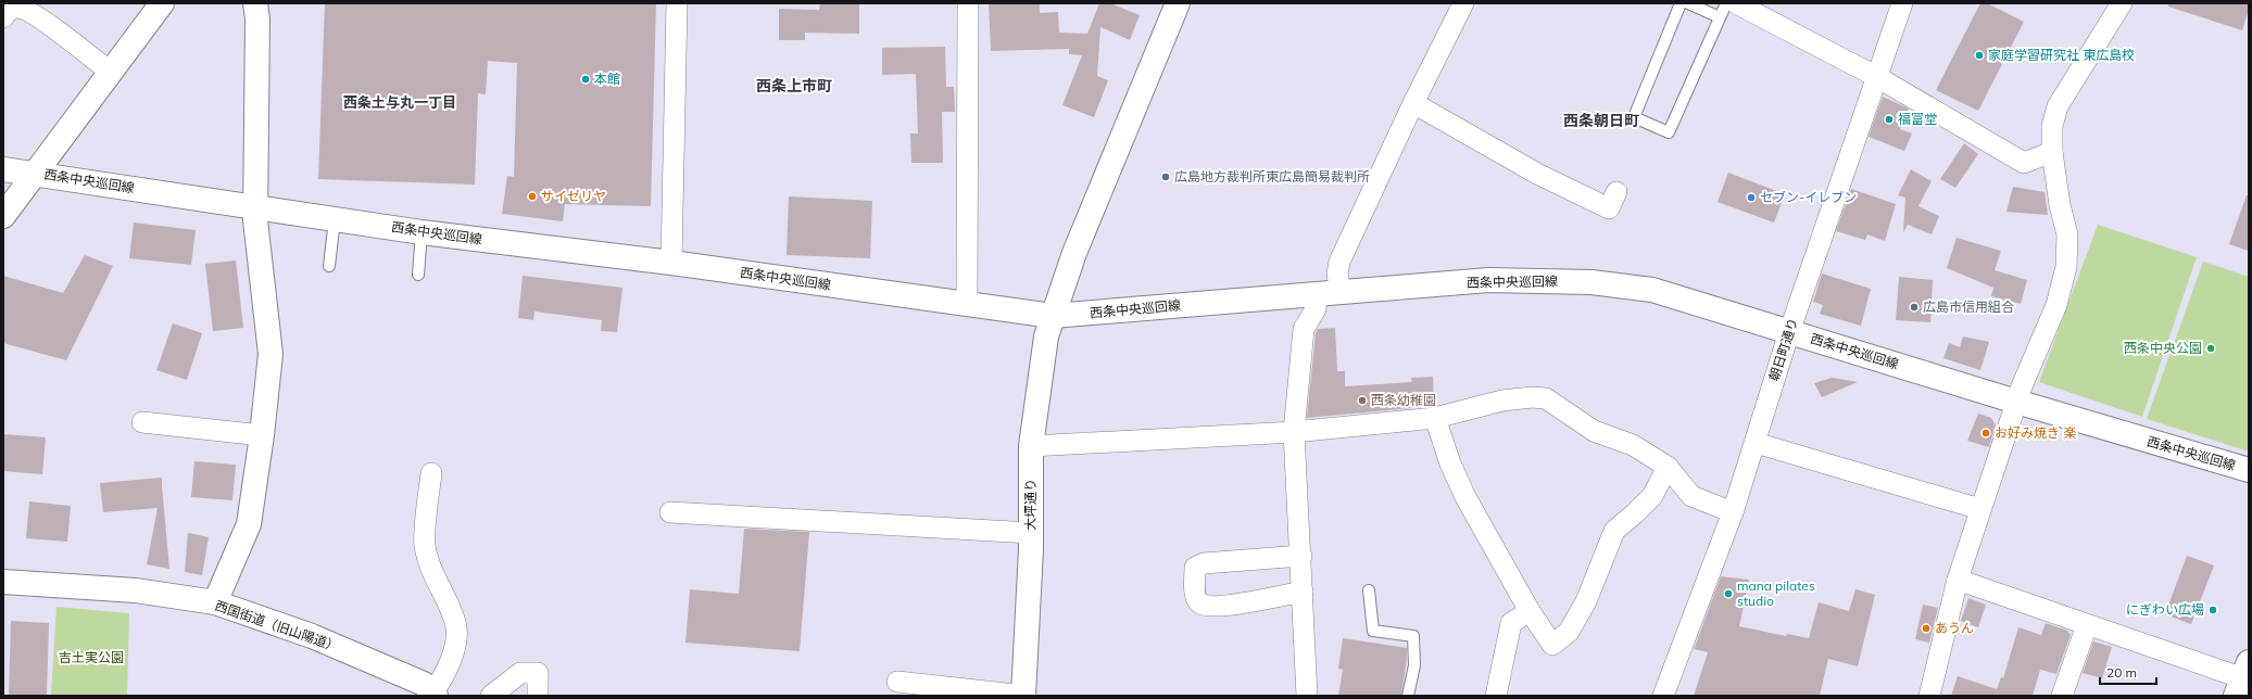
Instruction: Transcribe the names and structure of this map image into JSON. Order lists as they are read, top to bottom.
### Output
{
  "streets": {
    "street": [
      "西条中央巡回線",
      "朝日町通り",
      "大坪通り",
      "西国街道（旧山陽道）"
    ]
  },
  "crossings": [
    ["西条中央巡回線", "朝日町通り"],
    ["西条中央巡回線", "大坪通り"]
  ],
  "districts": ["西条上市町", "西条土与丸一丁目", "西条朝日町"],
  "parks": ["吉土実公園"],
  "places": [
    "家庭学習研究社 東広島校",
    "本館",
    "福富堂",
    "広島地方裁判所東広島簡易裁判所",
    "サイゼリヤ",
    "セブン-イレブン",
    "広島市信用組合",
    "西条中央公園",
    "西条幼稚園",
    "お好み焼き 楽",
    "mana pilates studio",
    "にぎわい広場",
    "あうん"
  ],
  "scale_bar": "20 m"
}
